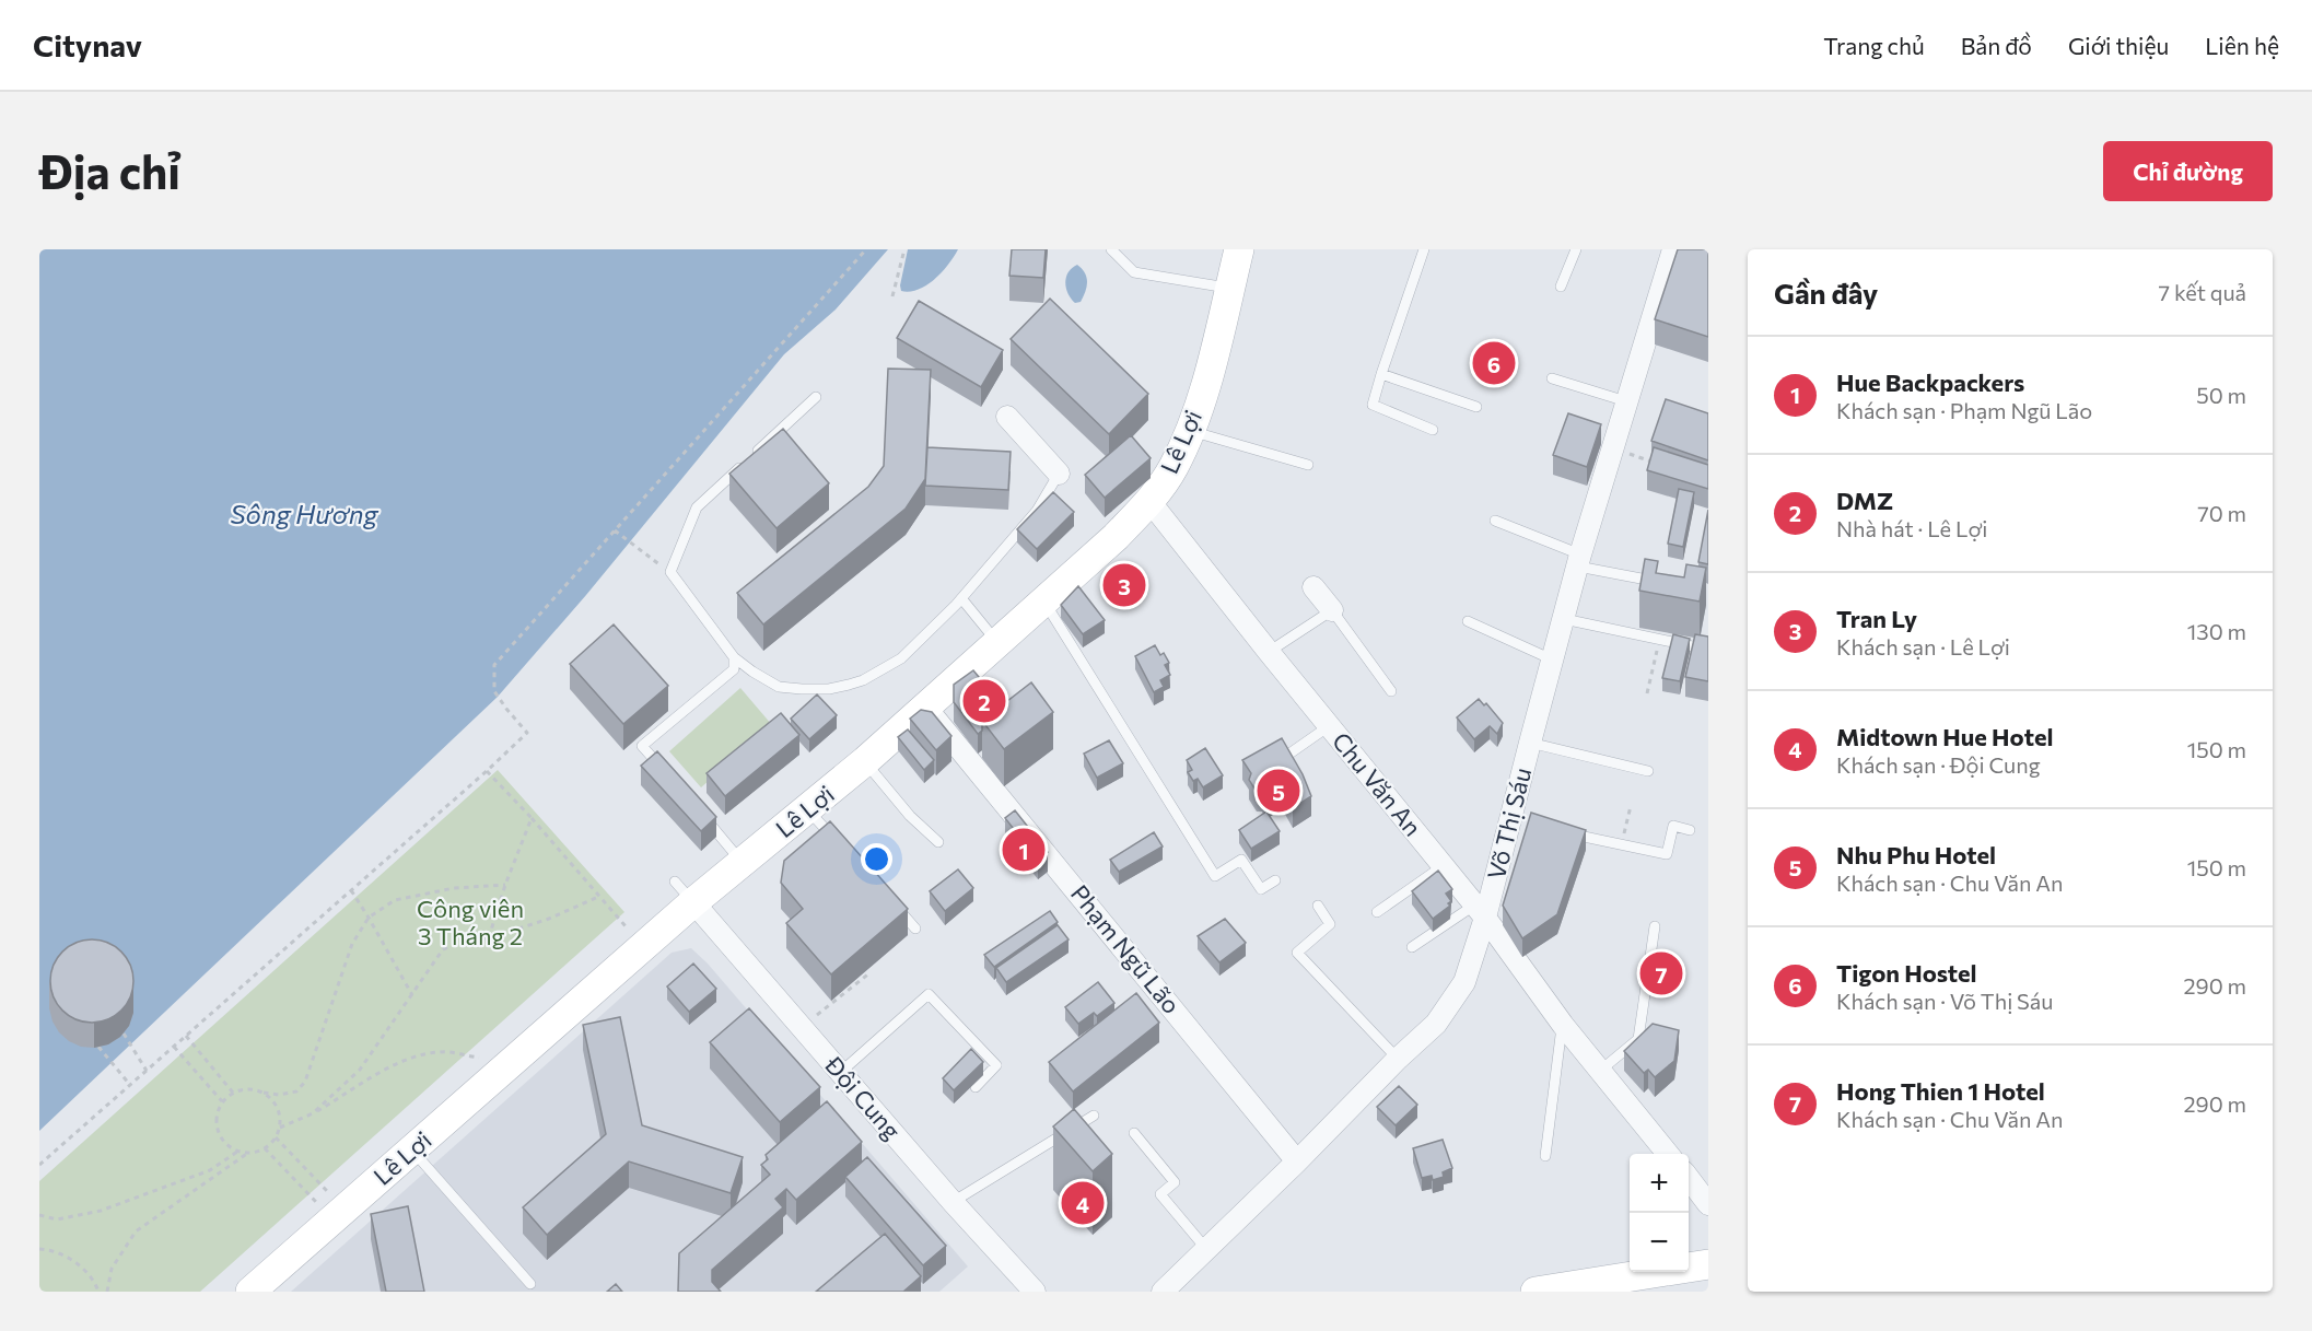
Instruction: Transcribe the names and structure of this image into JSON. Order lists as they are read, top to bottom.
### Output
{
  "streets": {
    "main road": ["Lê Lợi"],
    "street": [
      "Chu Văn An",
      "Võ Thị Sáu",
      "Phạm Ngũ Lão",
      "Đội Cung"
    ]
  },
  "crossings": [
    ["Lê Lợi", "Chu Văn An"],
    ["Lê Lợi", "Phạm Ngũ Lão"],
    ["Lê Lợi", "Đội Cung"],
    ["Chu Văn An", "Võ Thị Sáu"],
    ["Võ Thị Sáu", "Phạm Ngũ Lão"]
  ],
  "water": ["Sông Hương"],
  "parks": ["Công viên 3 Tháng 2"],
  "page": {
    "header": "Citynav",
    "nav": [
      "Trang chủ",
      "Bản đồ",
      "Giới thiệu",
      "Liên hệ"
    ],
    "buttons": "Chỉ đường",
    "title": "Địa chỉ",
    "heading": ["Gần đây", "7 kết quả"],
    "list": [
      {
        "mark": "1",
        "name": "Hue Backpackers",
        "note": "Khách sạn · Phạm Ngũ Lão",
        "value": "50 m"
      },
      {
        "mark": "2",
        "name": "DMZ",
        "note": "Nhà hát · Lê Lợi",
        "value": "70 m"
      },
      {
        "mark": "3",
        "name": "Tran Ly",
        "note": "Khách sạn · Lê Lợi",
        "value": "130 m"
      },
      {
        "mark": "4",
        "name": "Midtown Hue Hotel",
        "note": "Khách sạn · Đội Cung",
        "value": "150 m"
      },
      {
        "mark": "5",
        "name": "Nhu Phu Hotel",
        "note": "Khách sạn · Chu Văn An",
        "value": "150 m"
      },
      {
        "mark": "6",
        "name": "Tigon Hostel",
        "note": "Khách sạn · Võ Thị Sáu",
        "value": "290 m"
      },
      {
        "mark": "7",
        "name": "Hong Thien 1 Hotel",
        "note": "Khách sạn · Chu Văn An",
        "value": "290 m"
      }
    ],
    "pins": [
      "6",
      "3",
      "2",
      "5",
      "1",
      "7",
      "4"
    ],
    "map_buttons": ["+", "−"]
  }
}
